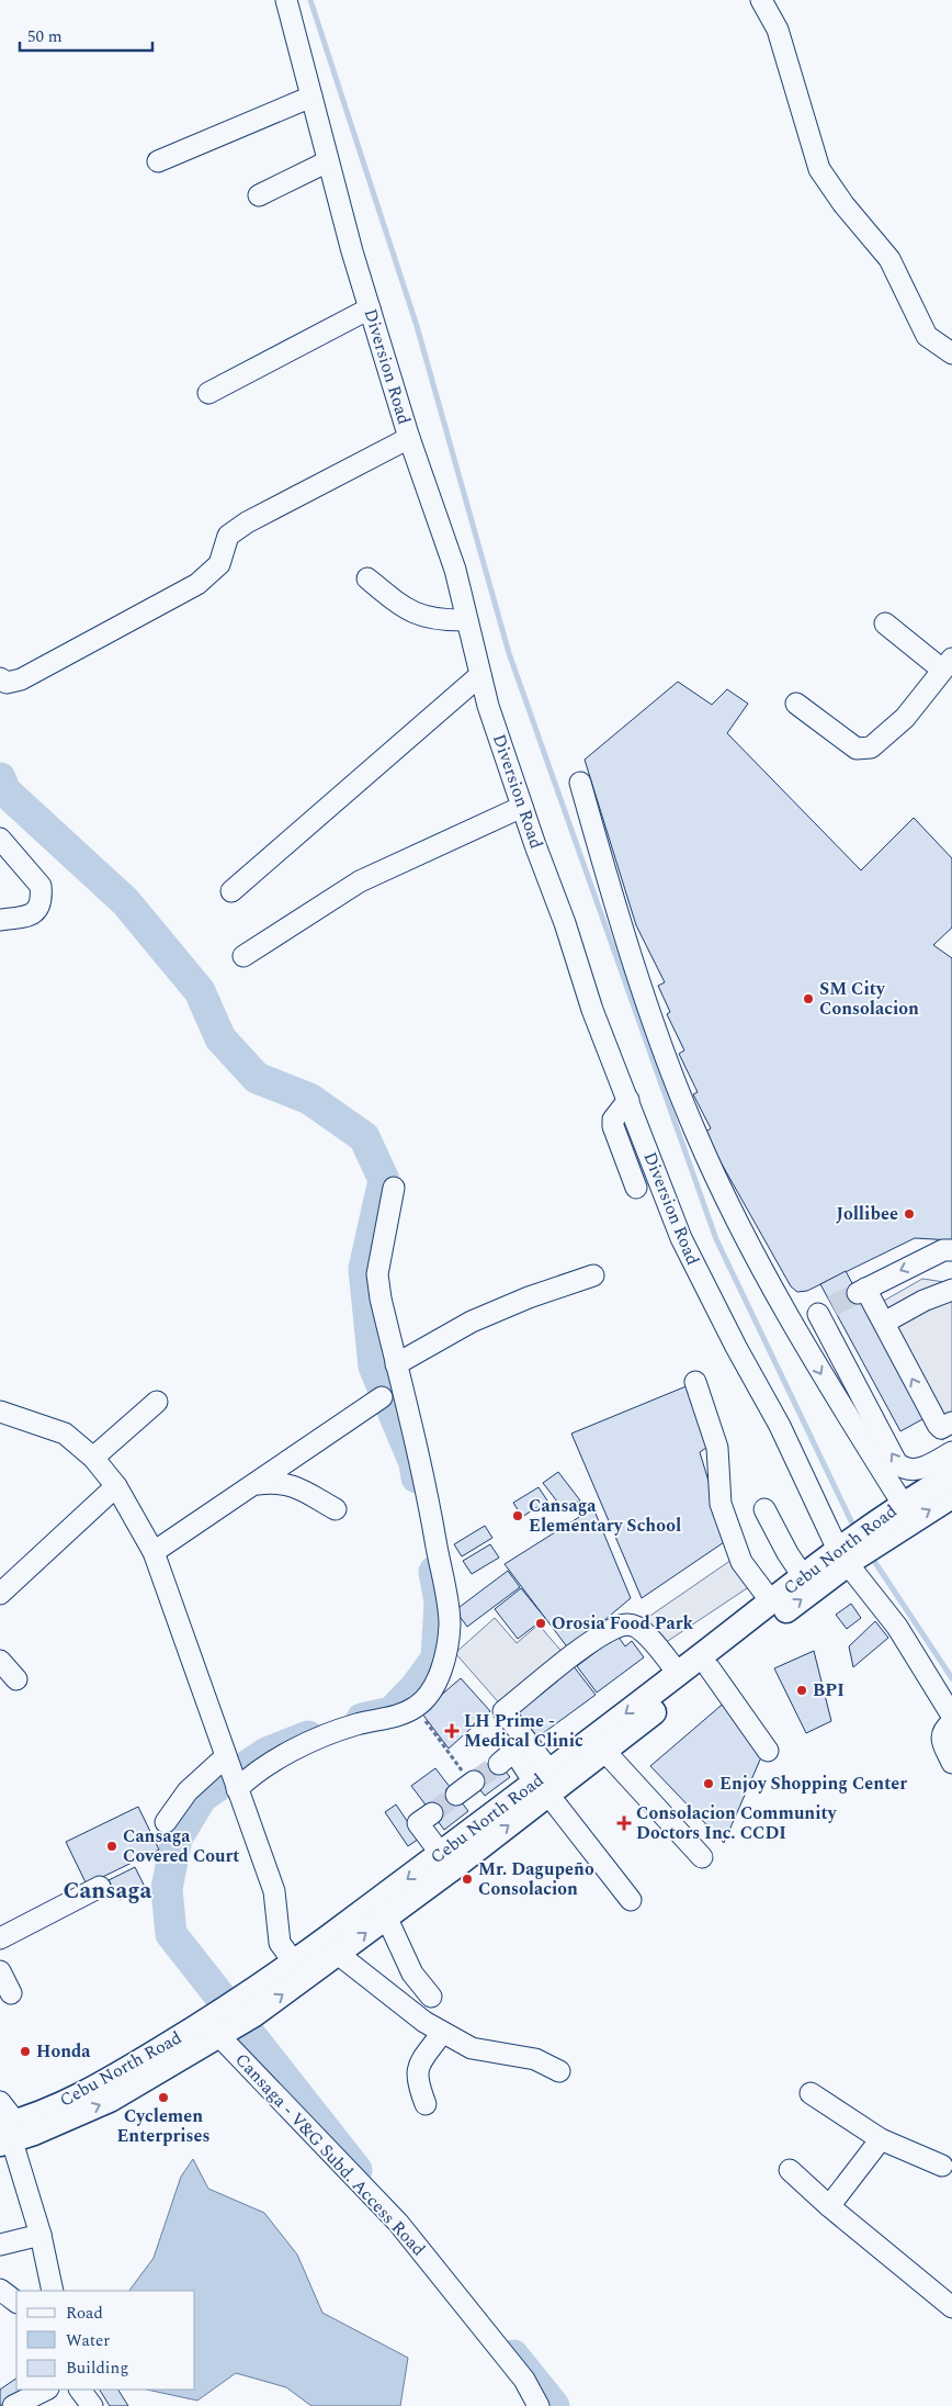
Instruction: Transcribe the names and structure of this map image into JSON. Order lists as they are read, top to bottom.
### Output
{
  "streets": {
    "main road": ["Cebu North Road"],
    "street": ["Diversion Road", "Cansaga - V&G Subd. Access Road"]
  },
  "crossings": [
    ["Diversion Road", "Cebu North Road"],
    ["Cebu North Road", "Cansaga - V&G Subd. Access Road"]
  ],
  "districts": ["Cansaga"],
  "places": {
    "other": [
      "SM City Consolacion",
      "Jollibee",
      "Cansaga Elementary School",
      "Orosia Food Park",
      "BPI",
      "Enjoy Shopping Center",
      "Cansaga Covered Court",
      "Mr. Dagupeño Consolacion",
      "Honda",
      "Cyclemen Enterprises"
    ],
    "health": ["LH Prime - Medical Clinic", "Consolacion Community Doctors Inc. CCDI"]
  },
  "legend": ["Road", "Water", "Building"],
  "scale_bar": "50 m"
}
